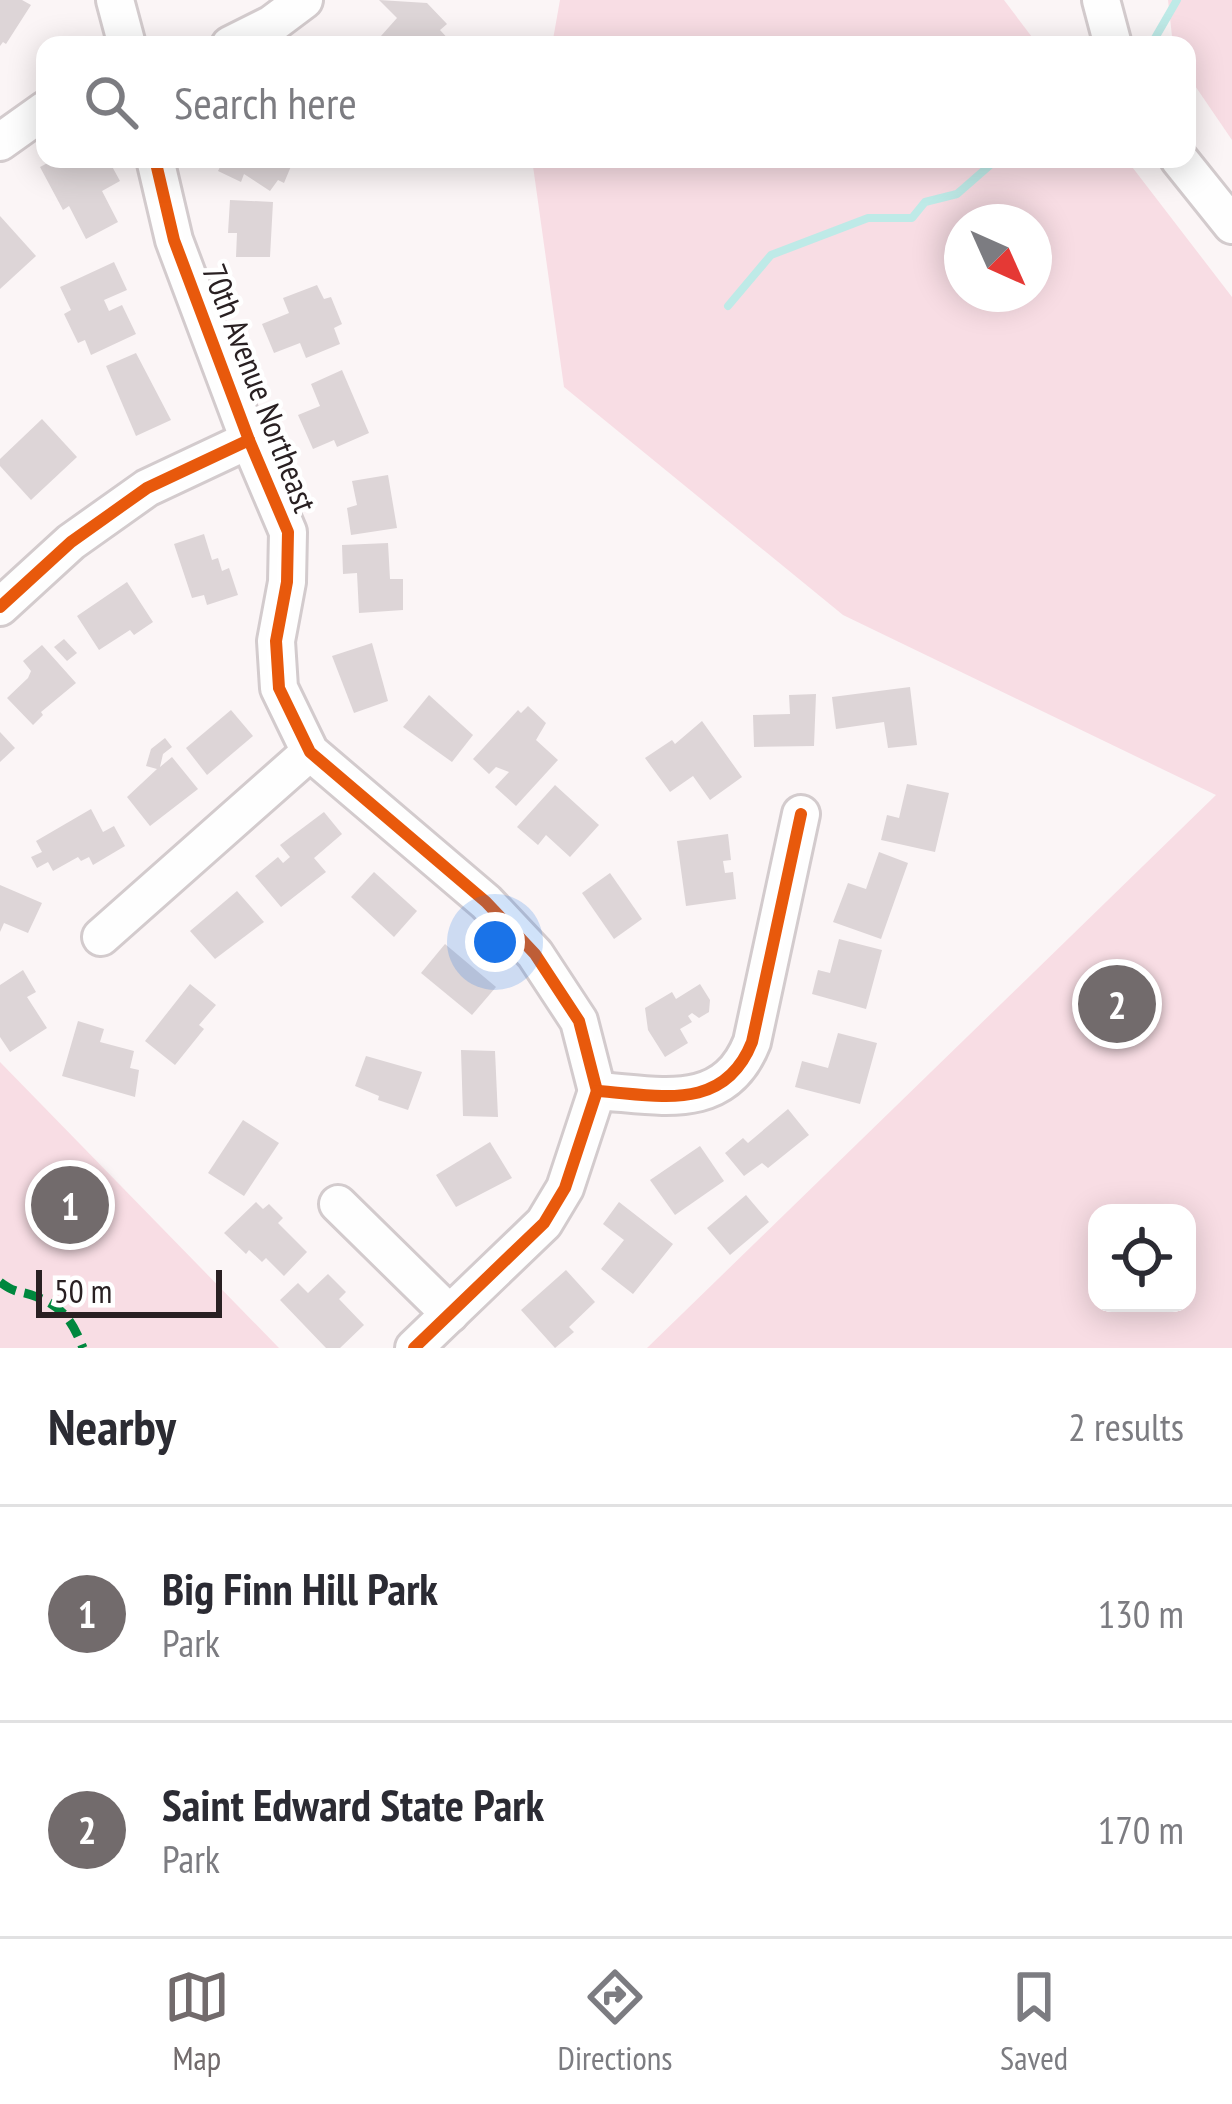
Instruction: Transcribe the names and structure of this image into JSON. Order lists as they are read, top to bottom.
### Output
{
  "streets": {
    "street": ["70th Avenue Northeast"]
  },
  "scale_bar": "50 m",
  "north": "bottom right",
  "page": {
    "search": "Search here",
    "pins": ["2", "1"],
    "scale": "50 m",
    "heading": ["Nearby", "2 results"],
    "list": [
      {
        "mark": "1",
        "name": "Big Finn Hill Park",
        "note": "Park",
        "value": "130 m"
      },
      {
        "mark": "2",
        "name": "Saint Edward State Park",
        "note": "Park",
        "value": "170 m"
      }
    ],
    "nav": ["Map", "Directions", "Saved"]
  }
}
